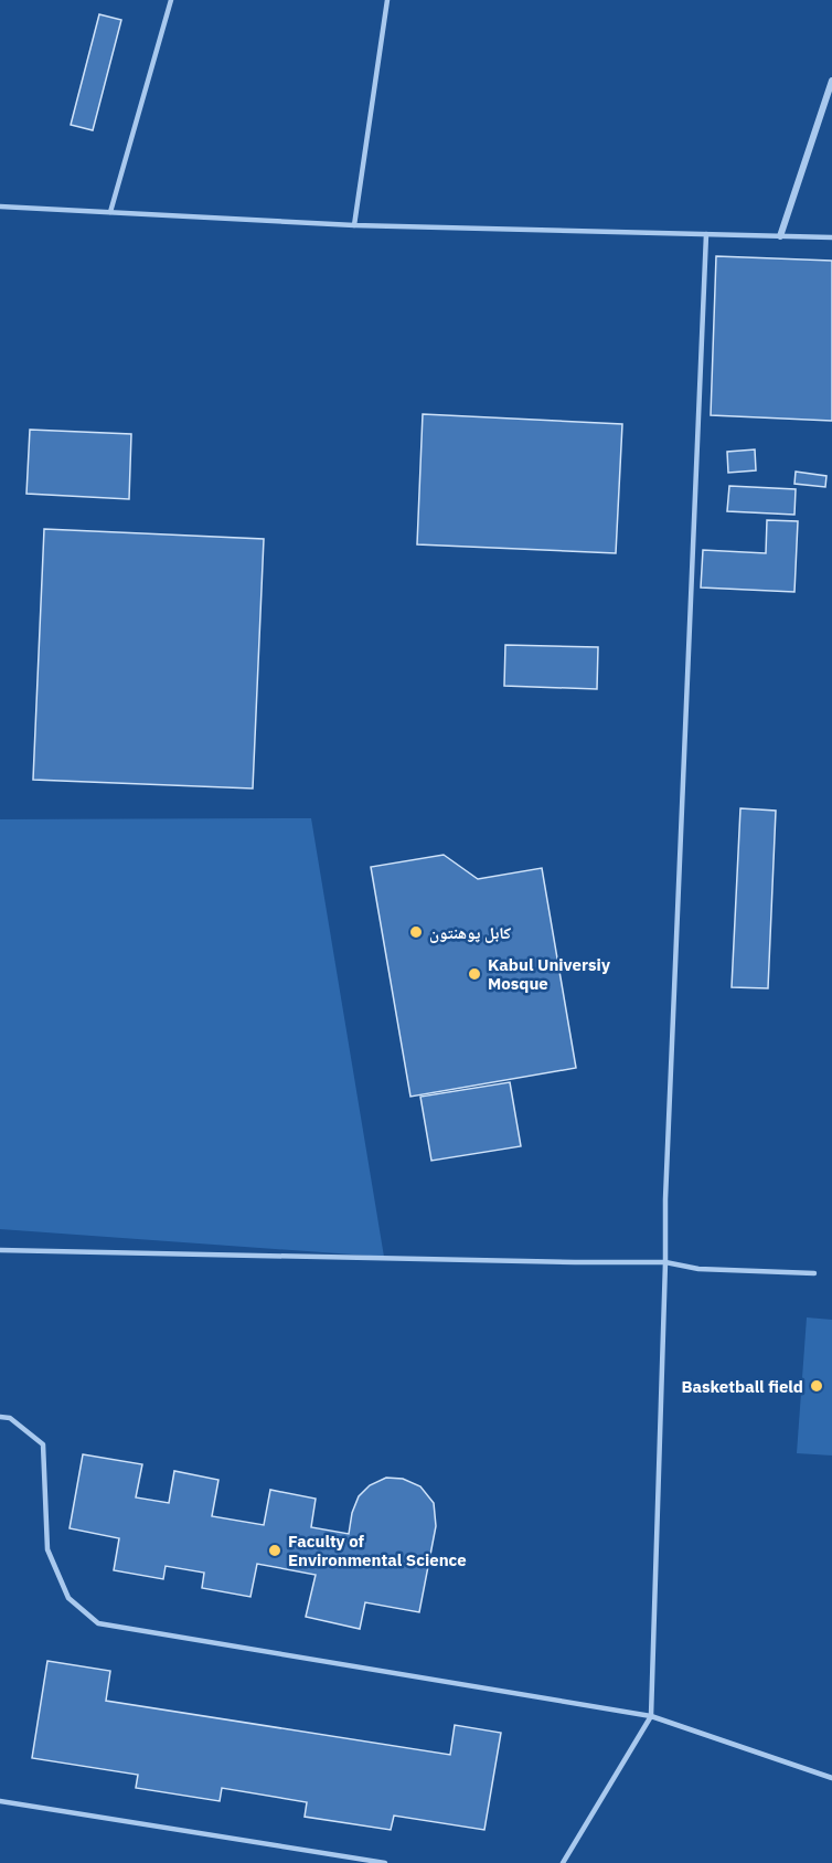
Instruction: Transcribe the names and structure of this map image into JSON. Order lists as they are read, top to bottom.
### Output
{
  "places": [
    "کابل پوهنتون",
    "Kabul Universiy Mosque",
    "Basketball field",
    "Faculty of Environmental Science"
  ]
}
